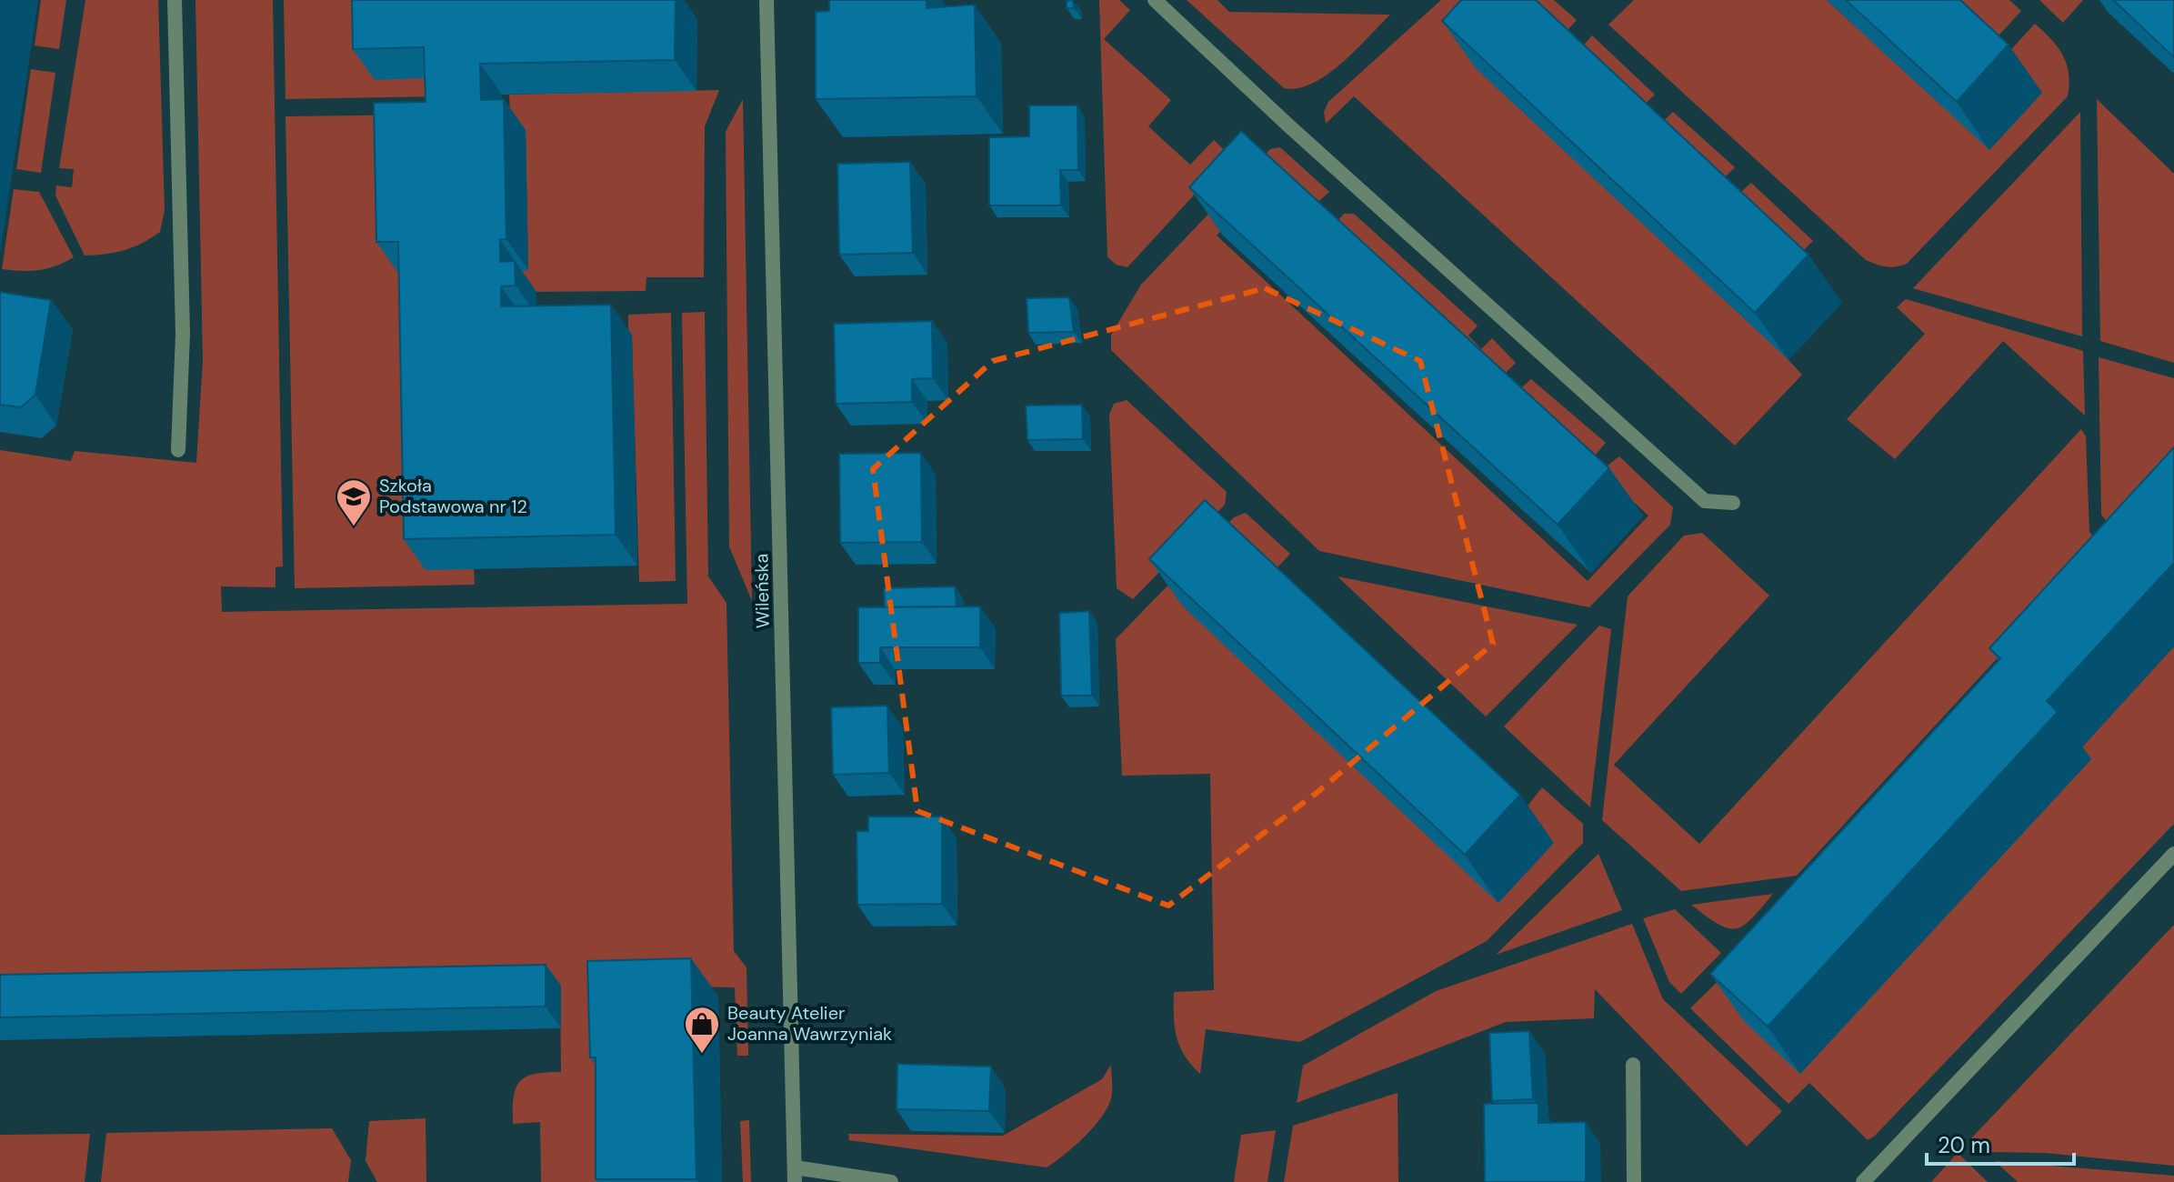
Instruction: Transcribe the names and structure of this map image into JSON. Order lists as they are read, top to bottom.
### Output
{
  "streets": {
    "street": ["Wileńska"]
  },
  "places": {
    "school or university": ["Szkoła Podstawowa nr 12"],
    "shop": ["Beauty Atelier Joanna Wawrzyniak"]
  },
  "scale_bar": "20 m"
}
